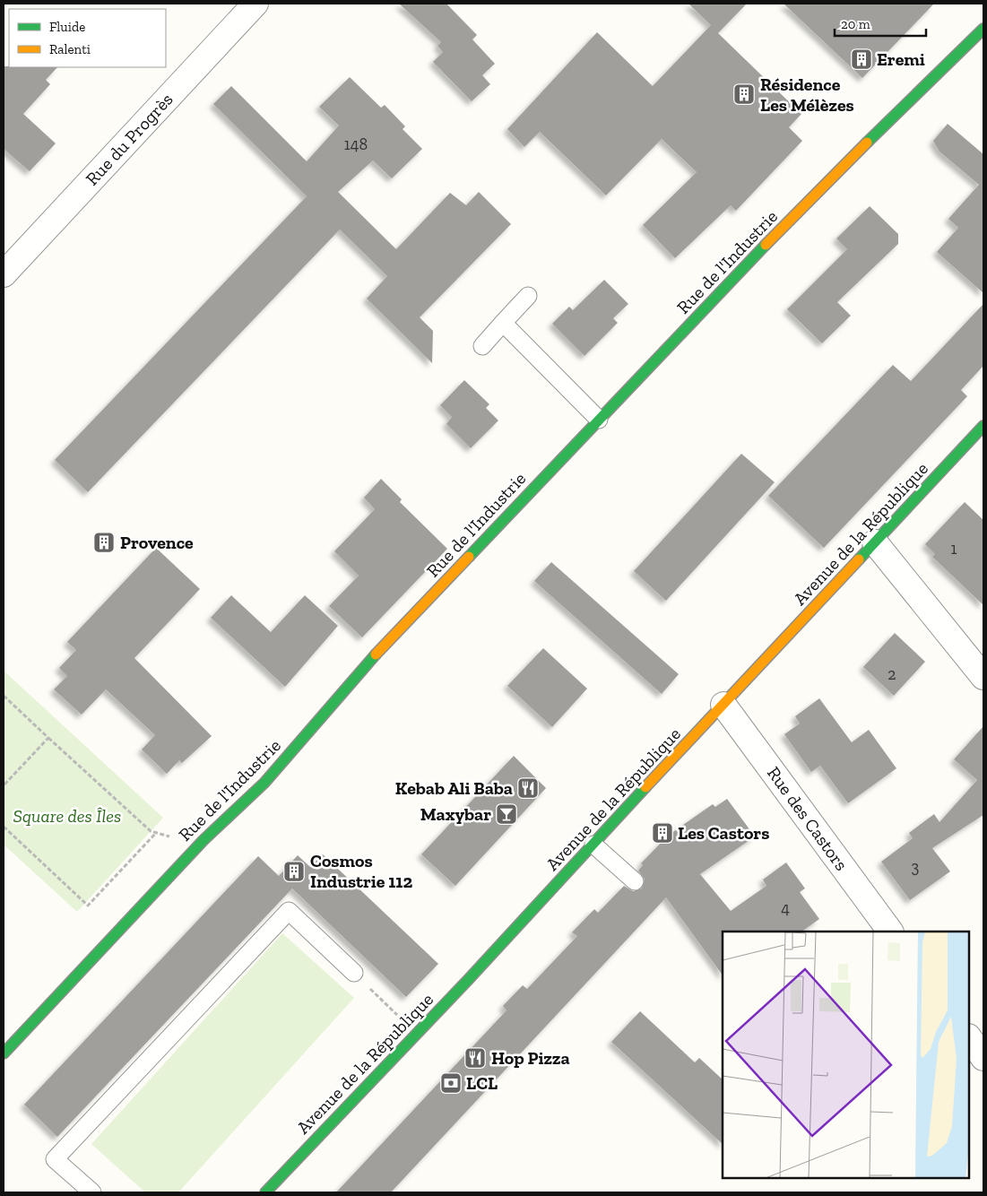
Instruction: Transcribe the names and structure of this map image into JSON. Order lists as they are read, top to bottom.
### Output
{
  "streets": {
    "street": [
      "Rue du Progrès",
      "Rue de l'Industrie",
      "Avenue de la République",
      "Rue des Castors"
    ]
  },
  "crossings": [
    ["Avenue de la République", "Rue des Castors"]
  ],
  "parks": ["Square des Îles"],
  "places": {
    "building": [
      "Eremi",
      "Résidence Les Mélèzes",
      "Provence",
      "Les Castors",
      "Cosmos Industrie 112"
    ],
    "restaurant": ["Kebab Ali Baba", "Hop Pizza"],
    "bar": ["Maxybar"],
    "bank": ["LCL"]
  },
  "house_numbers": [
    "148",
    "1",
    "2",
    "3",
    "4"
  ],
  "legend": ["Fluide", "Ralenti"],
  "scale_bar": "20 m"
}
